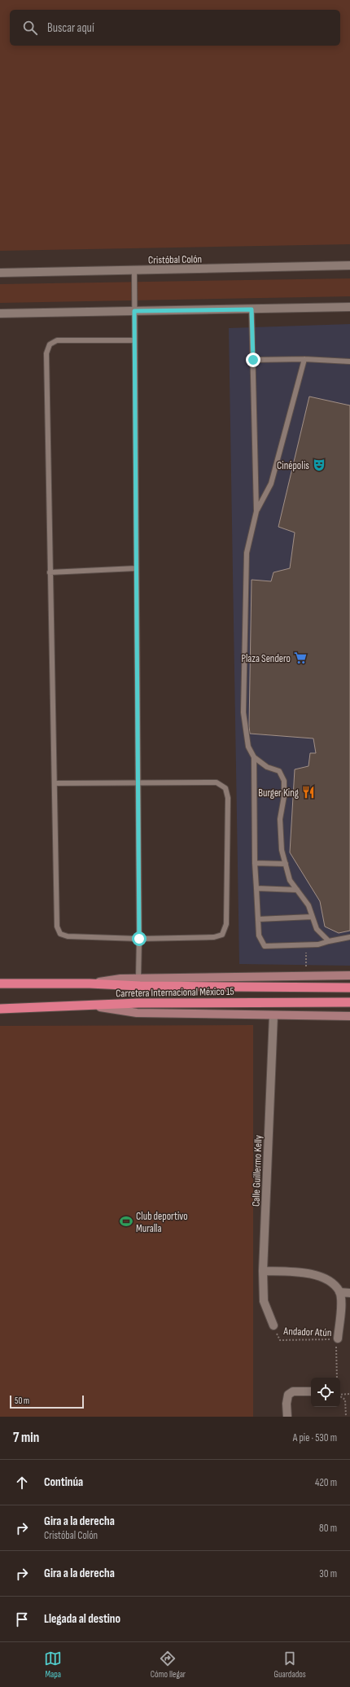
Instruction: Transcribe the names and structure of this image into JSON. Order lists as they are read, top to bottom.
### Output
{
  "streets": {
    "highway": ["Carretera Internacional México 15"],
    "street": ["Cristóbal Colón", "Calle Guillermo Kelly"],
    "path": ["Andador Atún"]
  },
  "crossings": [
    ["Calle Guillermo Kelly", "Andador Atún"]
  ],
  "places": {
    "theatre": ["Cinépolis"],
    "supermarket": ["Plaza Sendero"],
    "restaurant": ["Burger King"],
    "sports": ["Club deportivo Muralla"]
  },
  "scale_bar": "50 m",
  "page": {
    "search": "Buscar aquí",
    "scale": "50 m",
    "heading": ["7 min", "A pie · 530 m"],
    "list": [
      ["Continúa", "420 m"],
      ["Gira a la derecha", "Cristóbal Colón", "80 m"],
      ["Gira a la derecha", "30 m"],
      "Llegada al destino"
    ],
    "nav": ["Mapa", "Cómo llegar", "Guardados"]
  }
}
